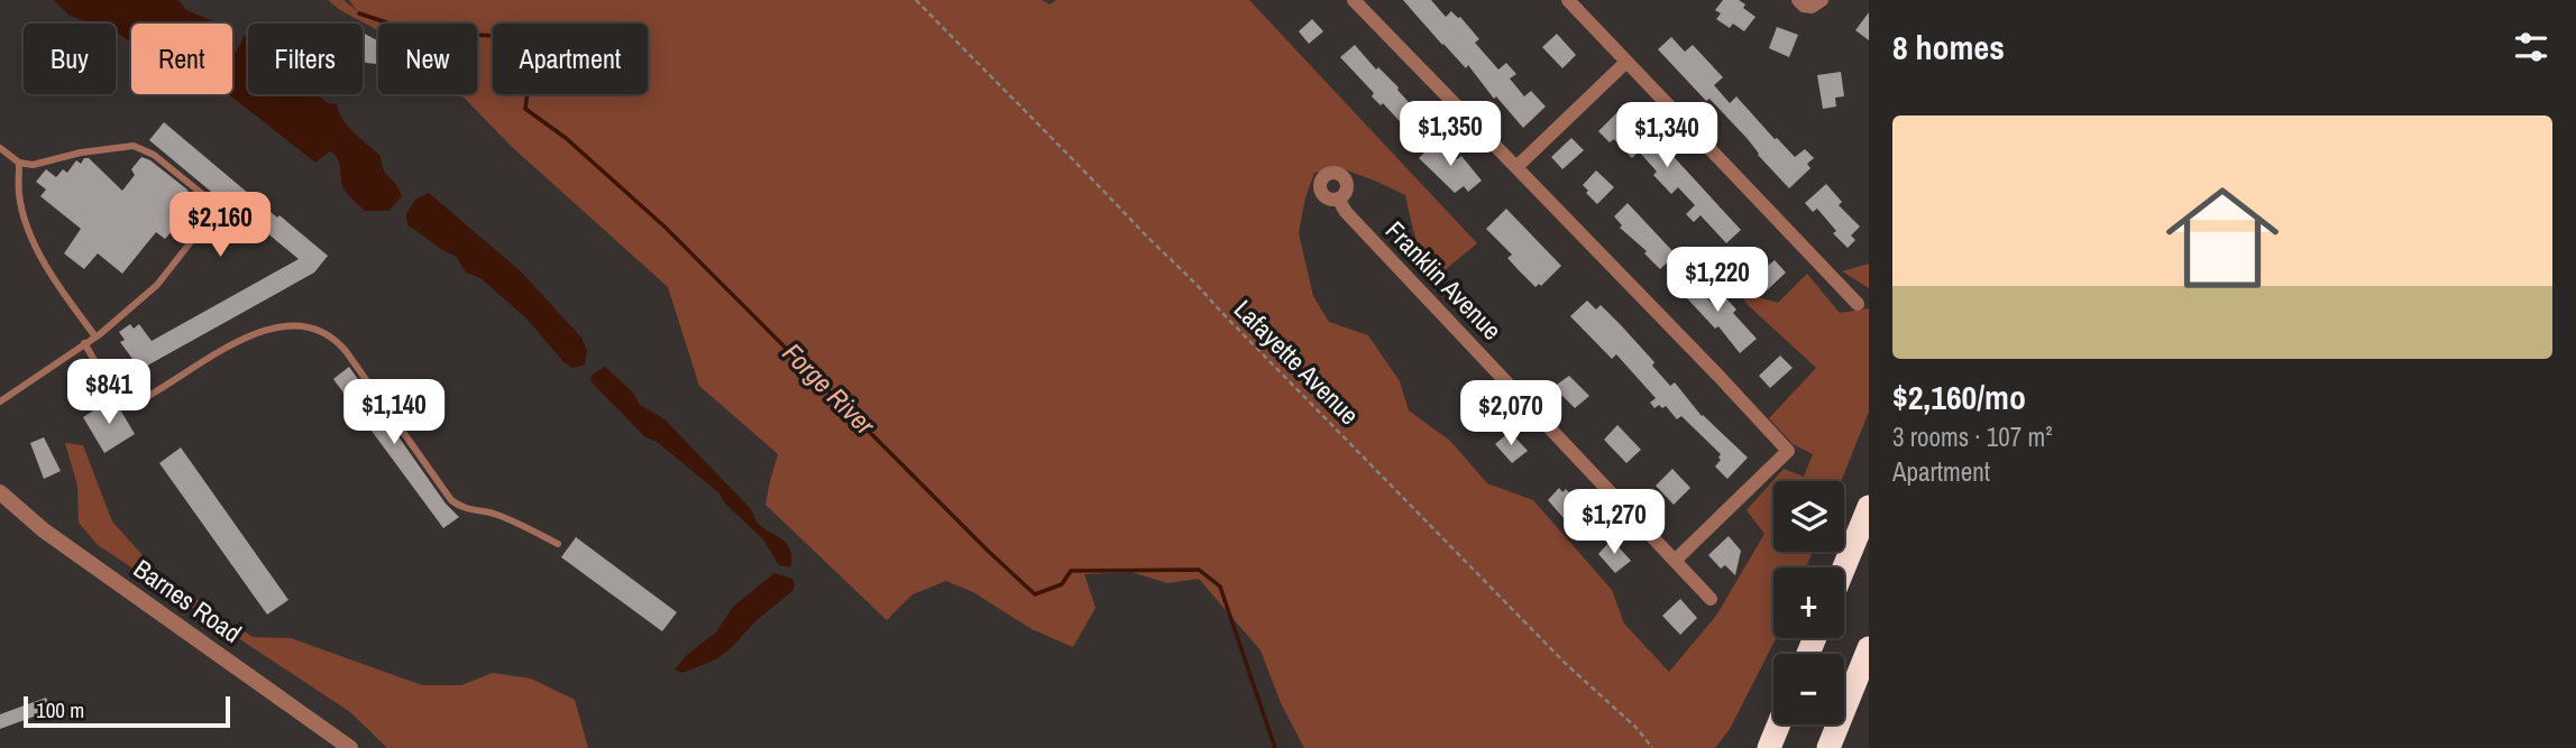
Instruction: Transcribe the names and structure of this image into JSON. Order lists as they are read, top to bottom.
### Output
{
  "streets": {
    "street": ["Franklin Avenue", "Barnes Road"],
    "path": ["Lafayette Avenue"]
  },
  "water": ["Forge River"],
  "scale_bar": "100 m",
  "page": {
    "heading": "8 homes",
    "chip": [
      "Buy",
      "Rent",
      "Filters",
      "New",
      "Apartment"
    ],
    "list": [
      {
        "name": "$2,160/mo",
        "note": "3 rooms · 107 m² · Apartment"
      }
    ],
    "price": [
      "$1,350",
      "$1,340",
      "$2,160",
      "$1,220",
      "$841",
      "$1,140",
      "$2,070",
      "$1,270"
    ],
    "map_buttons": ["+", "−"],
    "scale": "100 m"
  }
}
